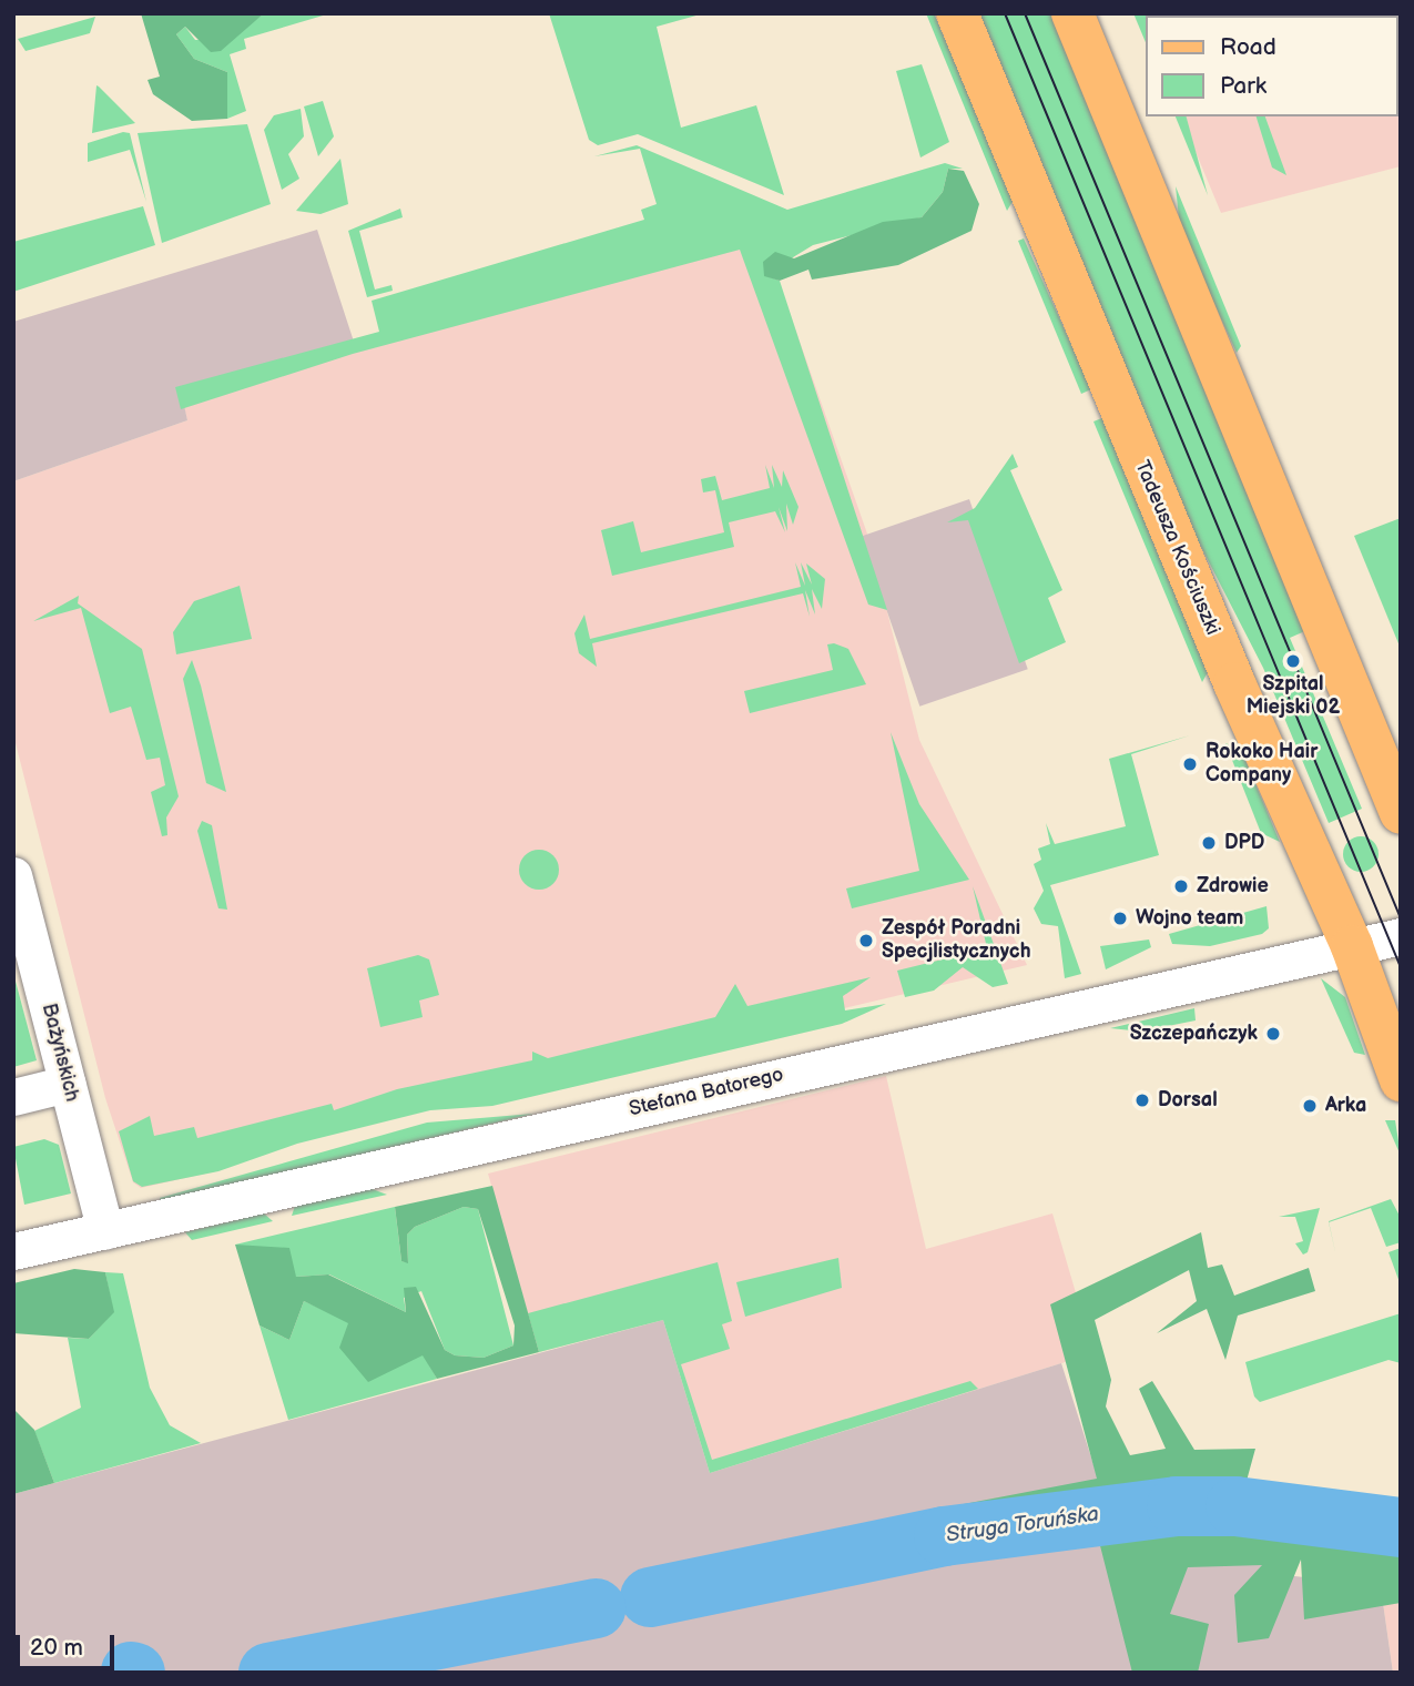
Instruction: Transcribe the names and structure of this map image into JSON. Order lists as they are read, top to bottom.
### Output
{
  "streets": {
    "main road": ["Tadeusza Kościuszki"],
    "street": ["Bażyńskich", "Stefana Batorego"]
  },
  "crossings": [
    ["Tadeusza Kościuszki", "Stefana Batorego"],
    ["Bażyńskich", "Stefana Batorego"]
  ],
  "water": ["Struga Toruńska"],
  "places": [
    "Szpital Miejski 02",
    "Rokoko Hair Company",
    "DPD",
    "Zdrowie",
    "Wojno team",
    "Zespół Poradni Specjlistycznych",
    "Szczepańczyk",
    "Dorsal",
    "Arka"
  ],
  "legend": ["Road", "Park"],
  "scale_bar": "20 m"
}
